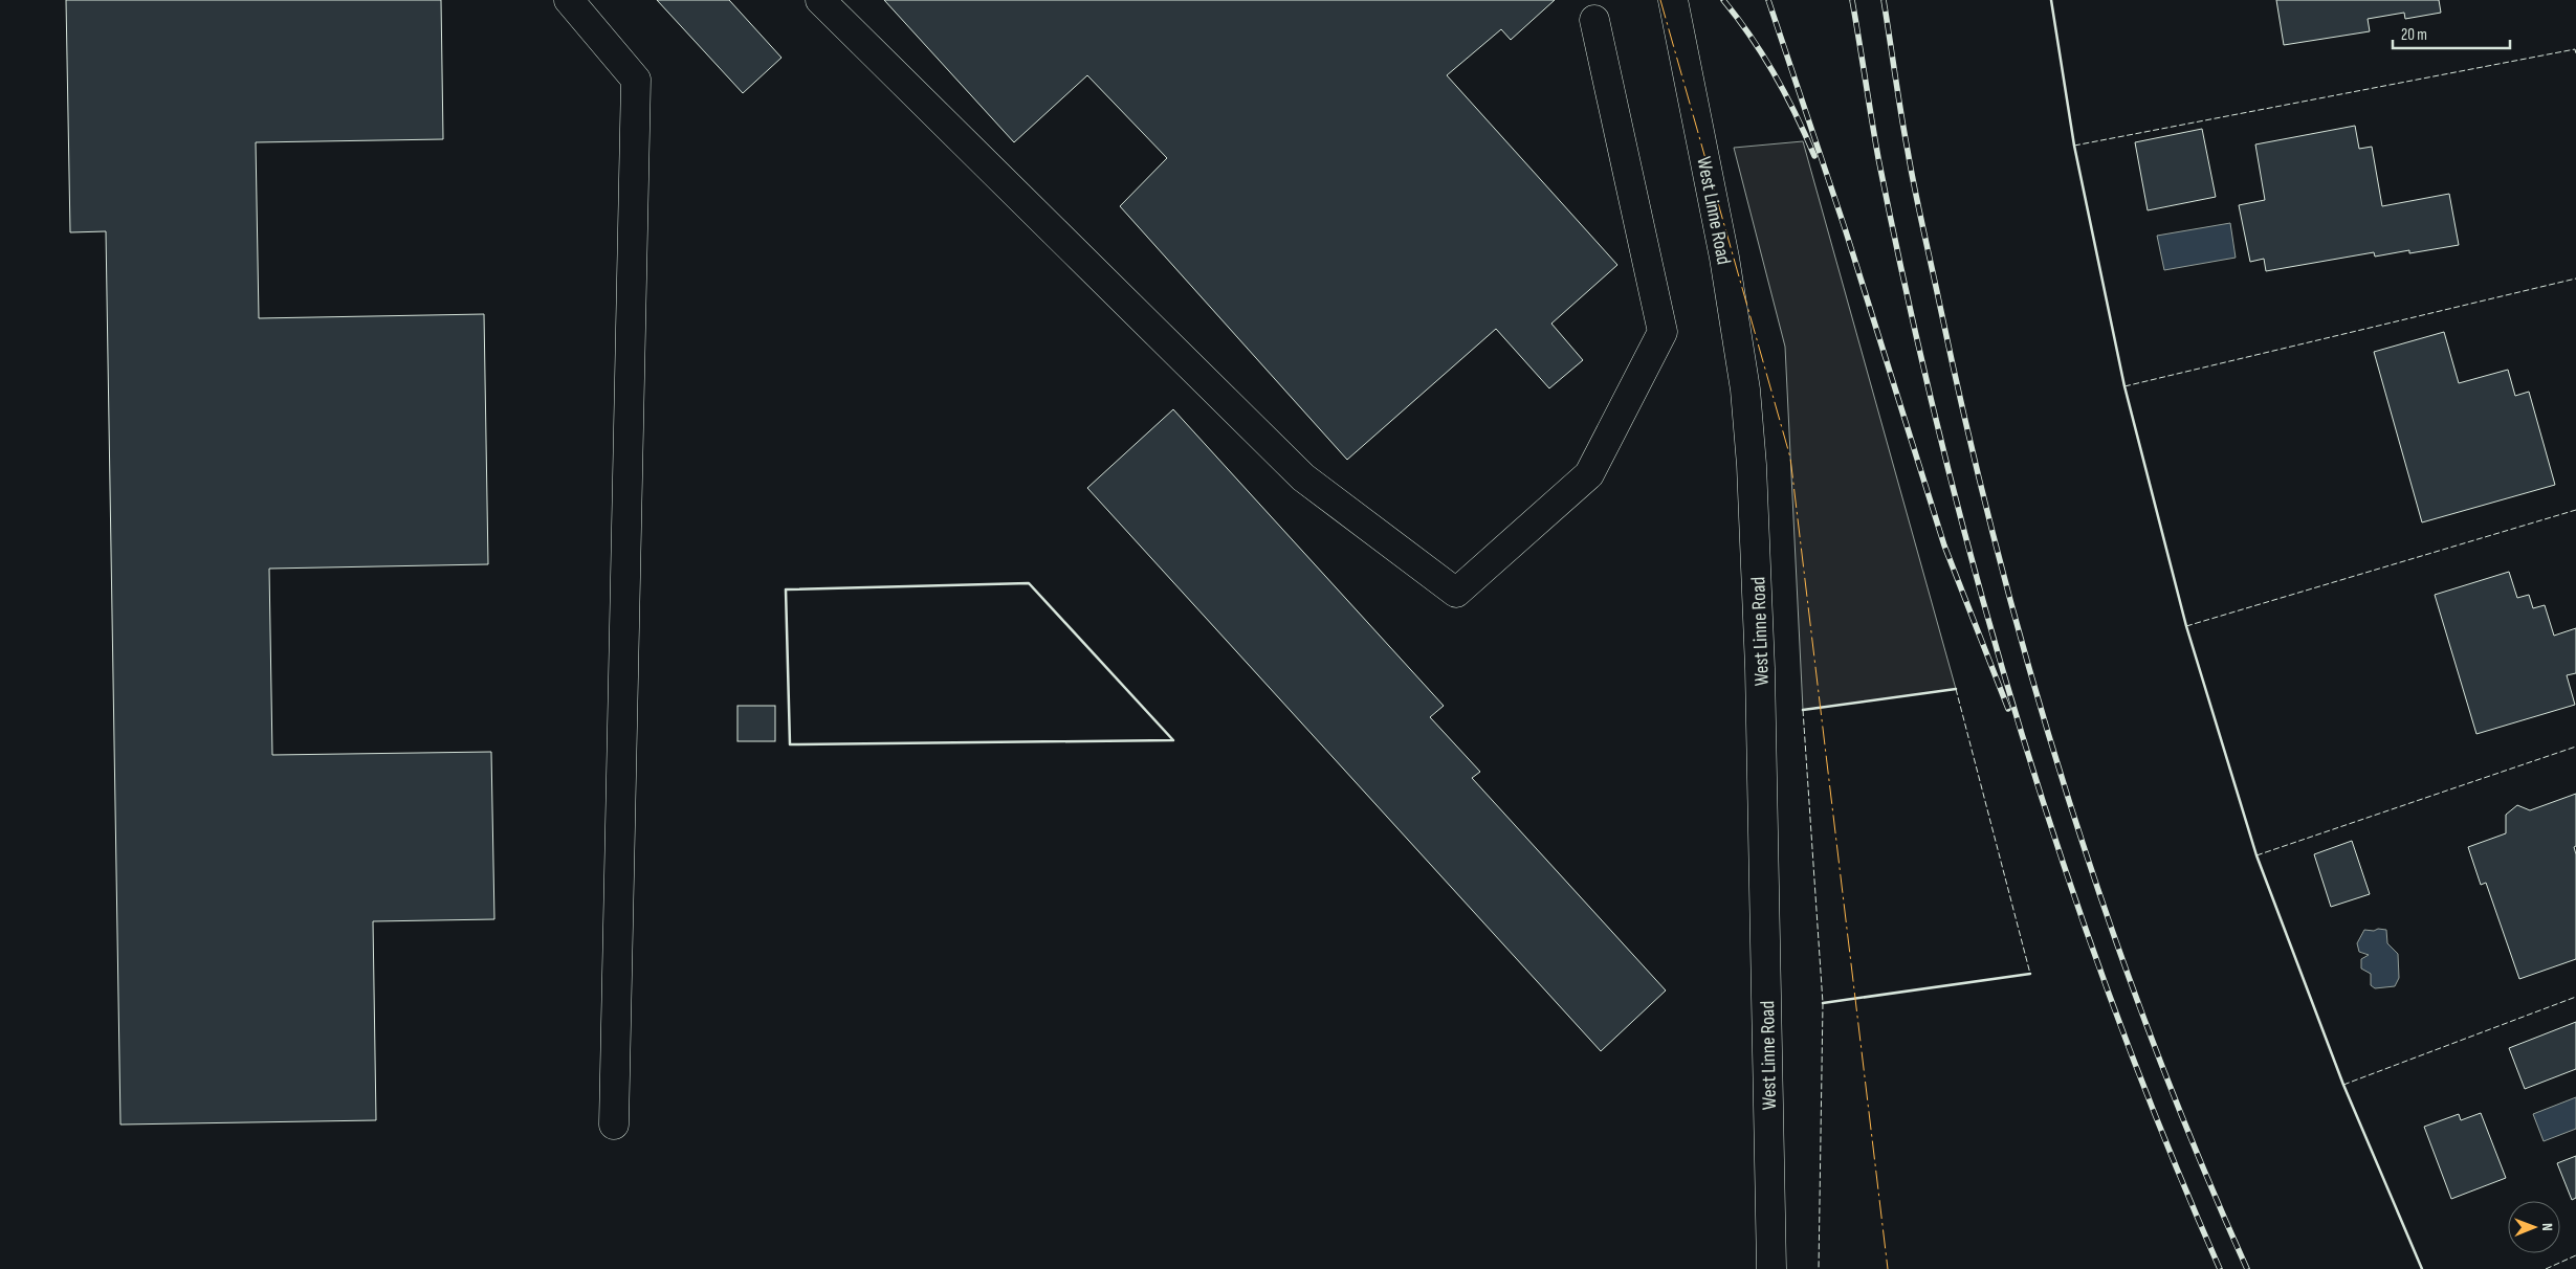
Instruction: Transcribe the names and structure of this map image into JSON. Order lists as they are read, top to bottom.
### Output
{
  "streets": {
    "street": ["West Linne Road"]
  },
  "scale_bar": "20 m",
  "north": "right"
}
